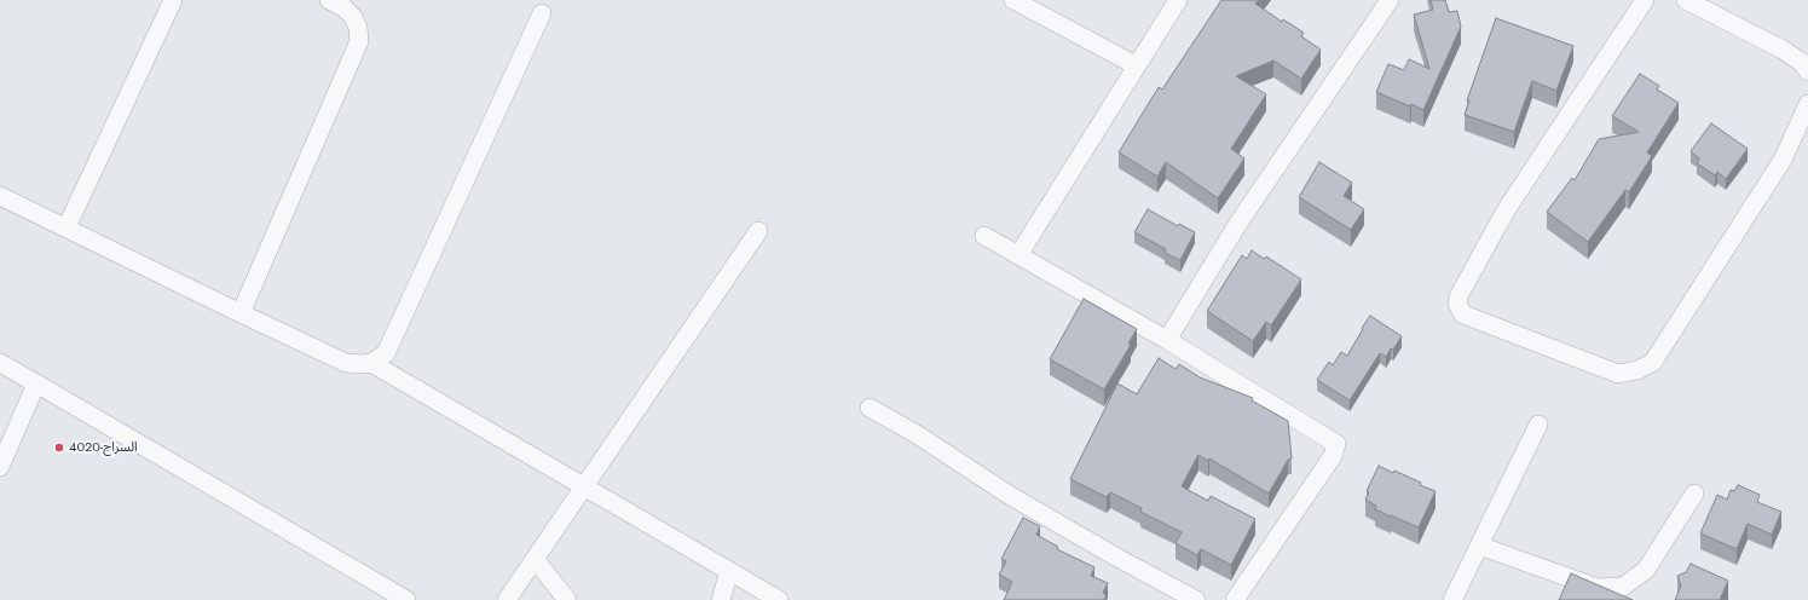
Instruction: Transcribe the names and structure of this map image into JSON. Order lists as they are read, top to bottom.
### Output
{
  "places": ["السراج-4020"]
}
